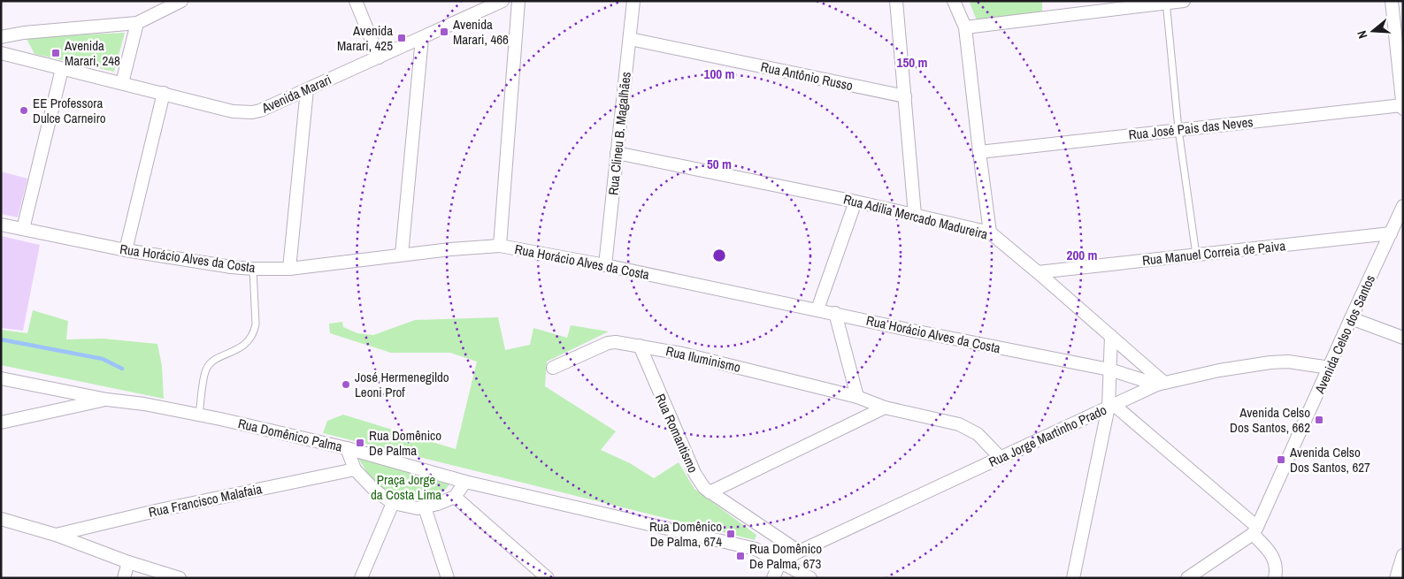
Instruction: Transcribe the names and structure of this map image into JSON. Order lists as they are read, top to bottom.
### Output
{
  "streets": {
    "street": [
      "Rua Antônio Russo",
      "Avenida Marari",
      "Rua José Pais das Neves",
      "Rua Clineu B. Magalhães",
      "Rua Adília Mercado Madureira",
      "Rua Manuel Correia de Paiva",
      "Rua Horácio Alves da Costa",
      "Avenida Celso dos Santos",
      "Rua Iluminismo",
      "Rua Romantismo",
      "Rua Domênico Palma",
      "Rua Jorge Martinho Prado",
      "Rua Francisco Malafaia"
    ]
  },
  "crossings": [
    ["Rua Antônio Russo", "Rua Clineu B. Magalhães"],
    ["Rua Clineu B. Magalhães", "Rua Adília Mercado Madureira"],
    ["Rua Clineu B. Magalhães", "Rua Horácio Alves da Costa"],
    ["Rua Adília Mercado Madureira", "Rua Manuel Correia de Paiva"],
    ["Rua Adília Mercado Madureira", "Rua Horácio Alves da Costa"],
    ["Rua Adília Mercado Madureira", "Rua Jorge Martinho Prado"],
    ["Rua Manuel Correia de Paiva", "Avenida Celso dos Santos"],
    ["Rua Horácio Alves da Costa", "Rua Jorge Martinho Prado"],
    ["Avenida Celso dos Santos", "Rua Jorge Martinho Prado"],
    ["Rua Iluminismo", "Rua Romantismo"],
    ["Rua Iluminismo", "Rua Jorge Martinho Prado"],
    ["Rua Romantismo", "Rua Jorge Martinho Prado"],
    ["Rua Domênico Palma", "Rua Jorge Martinho Prado"]
  ],
  "parks": ["Praça Jorge da Costa Lima"],
  "places": {
    "transit": [
      "Avenida Marari, 466",
      "Avenida Marari, 425",
      "Avenida Marari, 248",
      "Avenida Celso Dos Santos, 662",
      "Rua Domênico De Palma",
      "Avenida Celso Dos Santos, 627",
      "Rua Domênico De Palma, 674",
      "Rua Domênico De Palma, 673"
    ],
    "other": ["EE Professora Dulce Carneiro", "José Hermenegildo Leoni Prof"]
  },
  "north": "left",
  "rings": [
    "150 m",
    "100 m",
    "50 m",
    "200 m"
  ]
}
